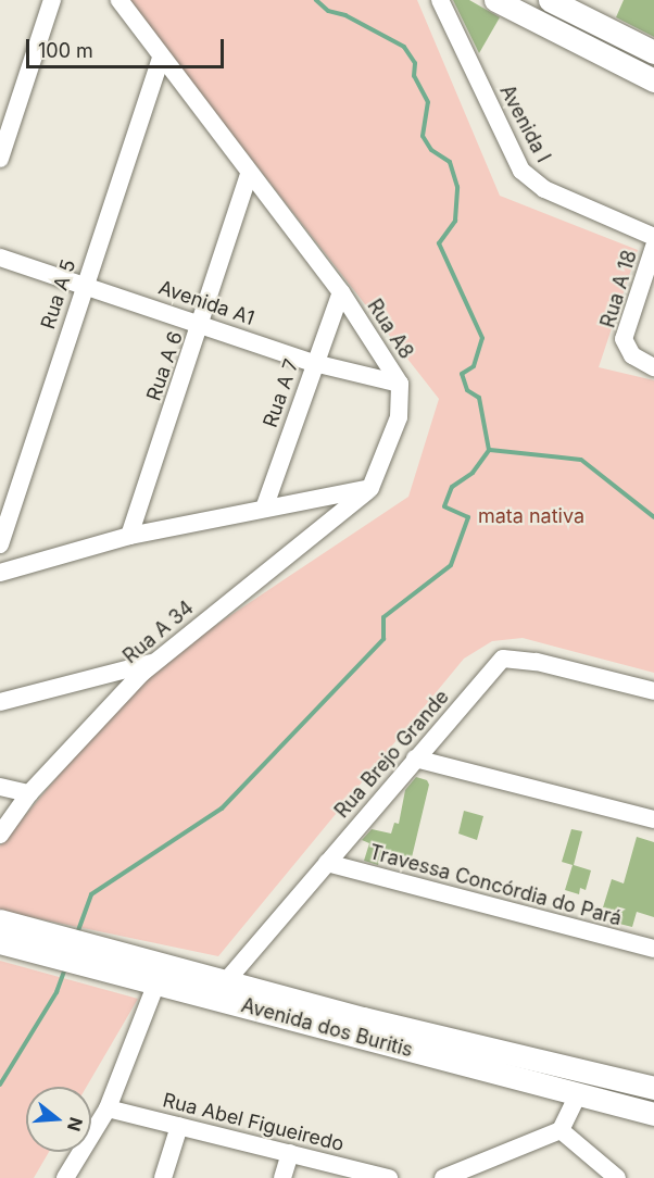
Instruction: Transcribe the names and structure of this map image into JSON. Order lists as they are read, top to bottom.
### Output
{
  "streets": {
    "main road": ["Avenida dos Buritis"],
    "street": [
      "Avenida I",
      "Rua A 18",
      "Rua A 5",
      "Avenida A1",
      "Rua A8",
      "Rua A 6",
      "Rua A 7",
      "Rua A 34",
      "Rua Brejo Grande",
      "Travessa Concórdia do Pará",
      "Rua Abel Figueiredo"
    ]
  },
  "crossings": [
    ["Rua A 5", "Avenida A1"],
    ["Rua A 5", "Rua A8"],
    ["Avenida A1", "Rua A8"],
    ["Avenida A1", "Rua A 6"],
    ["Avenida A1", "Rua A 7"],
    ["Rua A8", "Rua A 6"],
    ["Rua A8", "Rua A 7"],
    ["Rua A8", "Rua A 34"],
    ["Rua Brejo Grande", "Travessa Concórdia do Pará"],
    ["Rua Brejo Grande", "Avenida dos Buritis"]
  ],
  "parks": ["mata nativa"],
  "scale_bar": "100 m",
  "north": "right"
}
